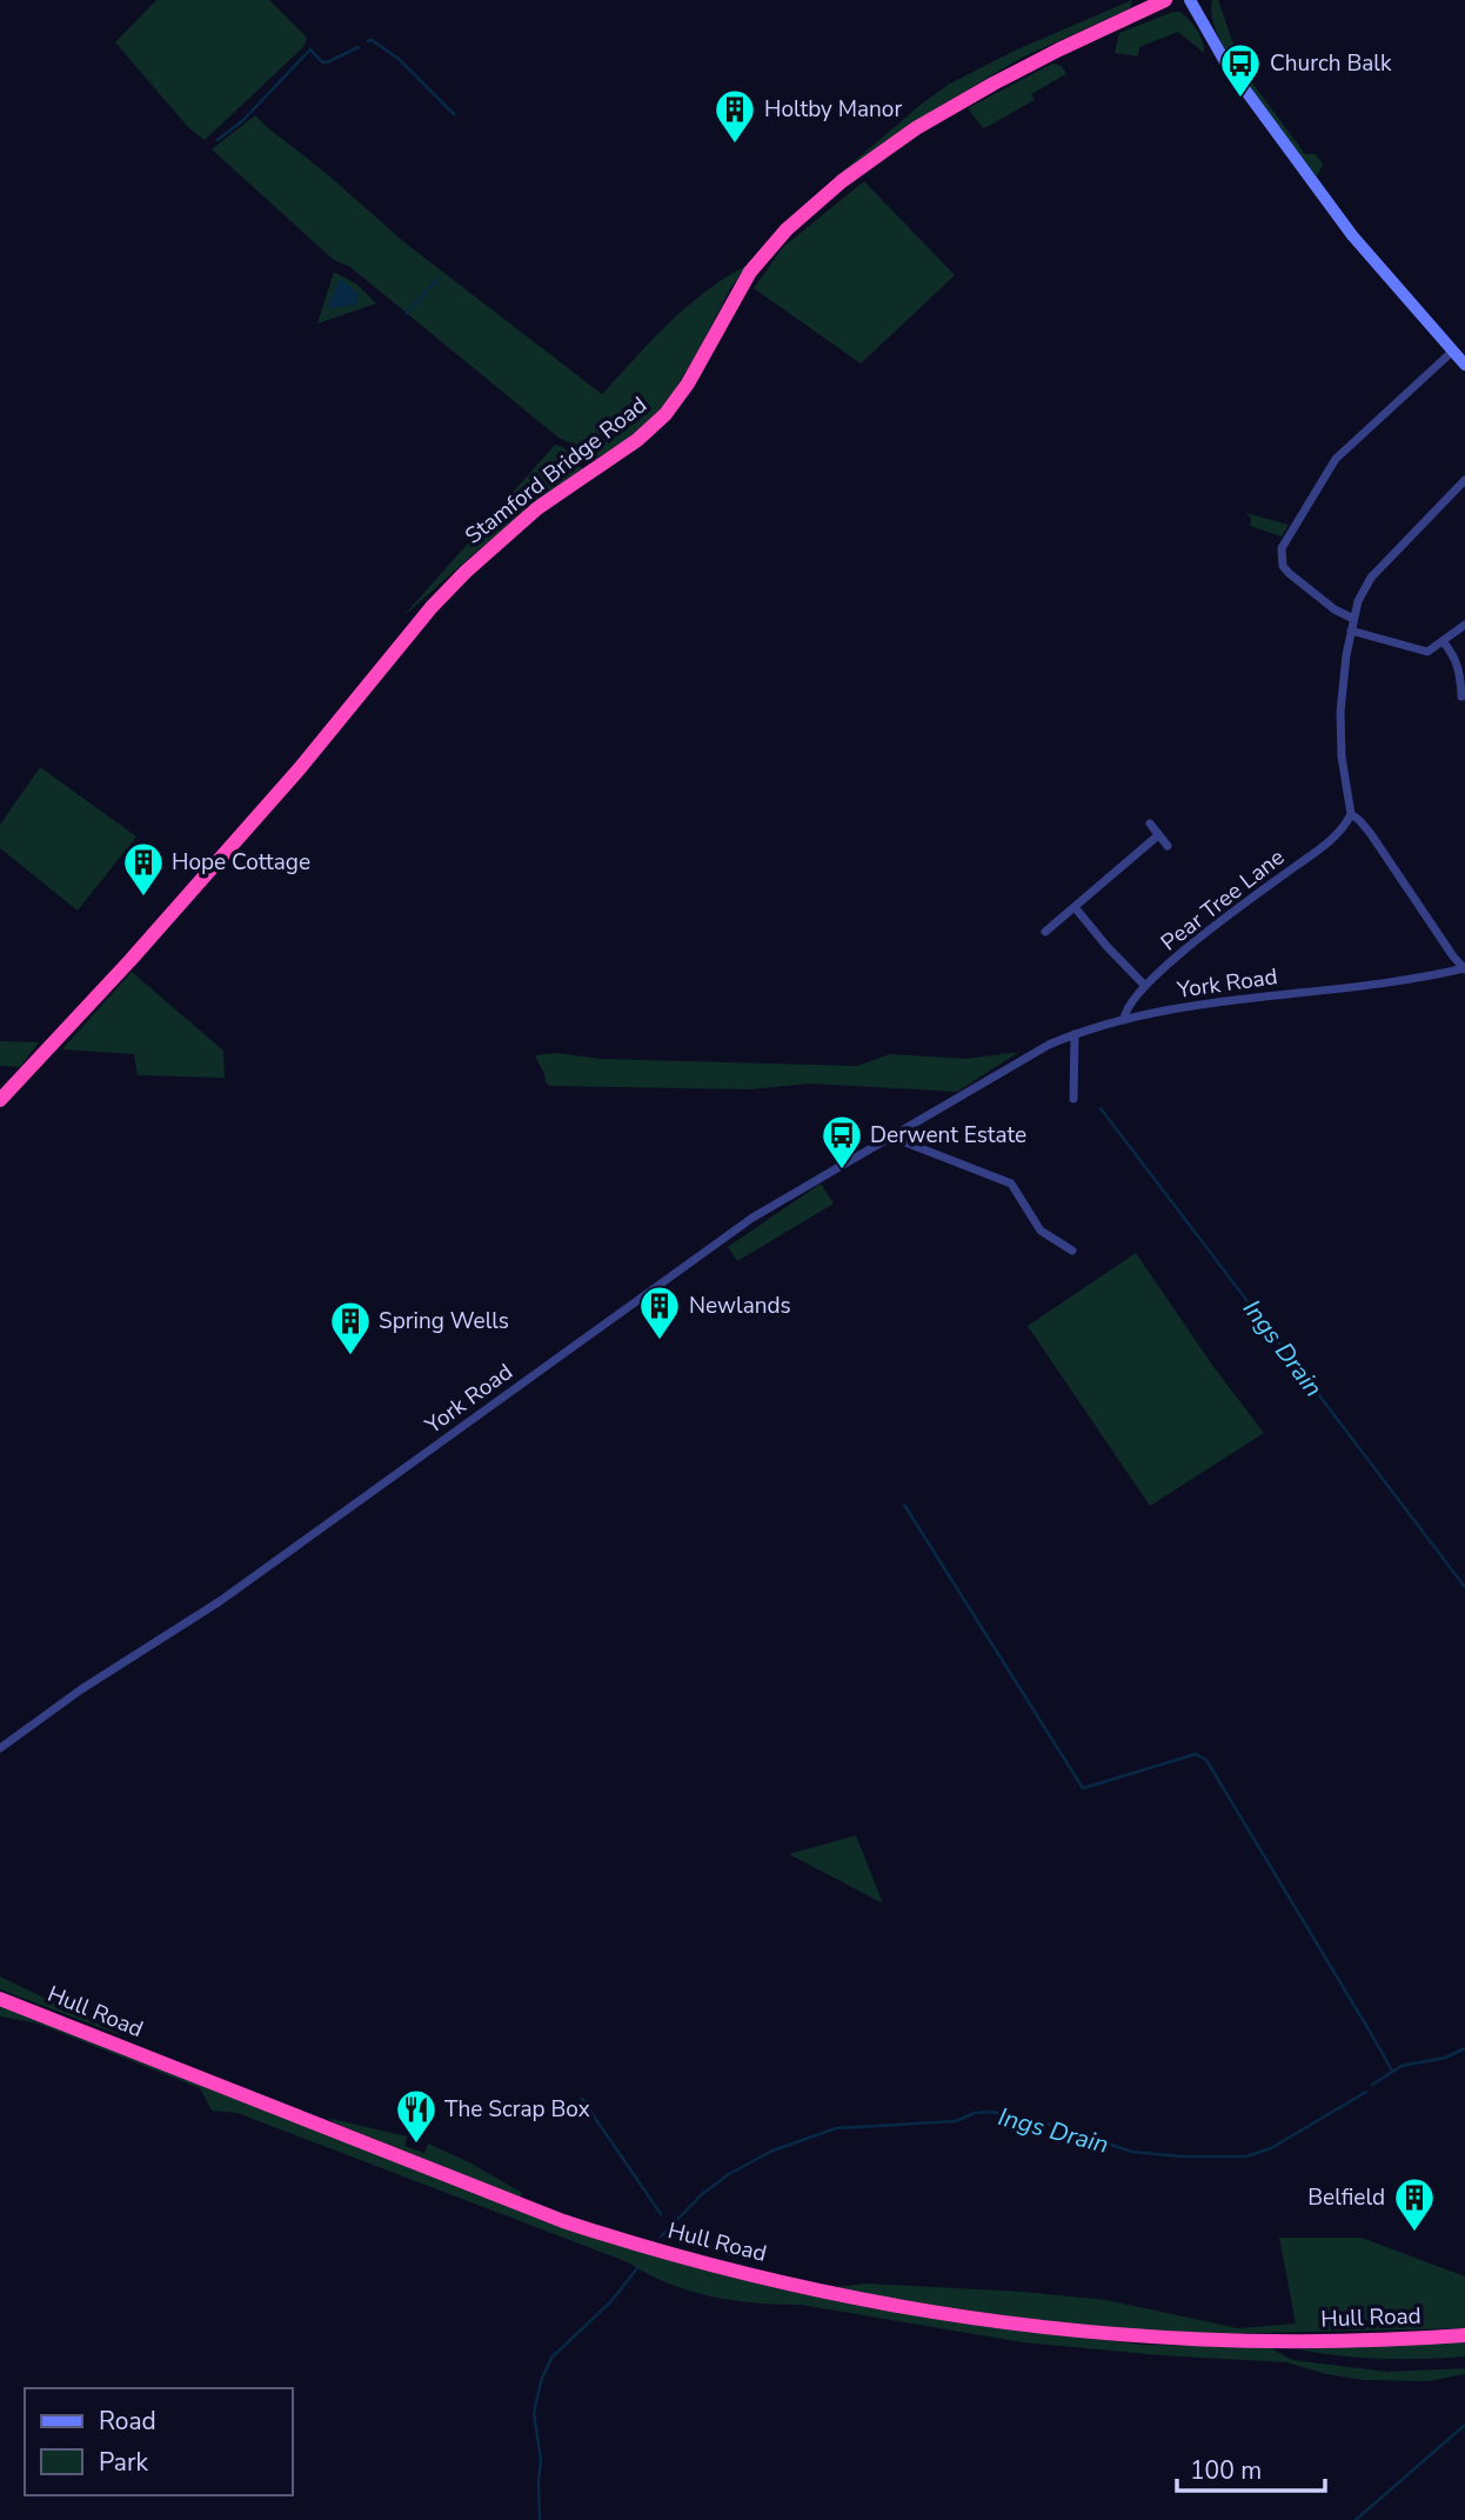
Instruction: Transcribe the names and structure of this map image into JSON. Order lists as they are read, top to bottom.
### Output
{
  "streets": {
    "highway": ["Stamford Bridge Road", "Hull Road"],
    "street": ["Pear Tree Lane", "York Road"]
  },
  "crossings": [
    ["Pear Tree Lane", "York Road"]
  ],
  "water": ["Ings Drain"],
  "places": {
    "bus stop": ["Church Balk", "Derwent Estate"],
    "building": [
      "Holtby Manor",
      "Hope Cottage",
      "Newlands",
      "Spring Wells",
      "Belfield"
    ],
    "restaurant": ["The Scrap Box"]
  },
  "legend": ["Road", "Park"],
  "scale_bar": "100 m"
}
